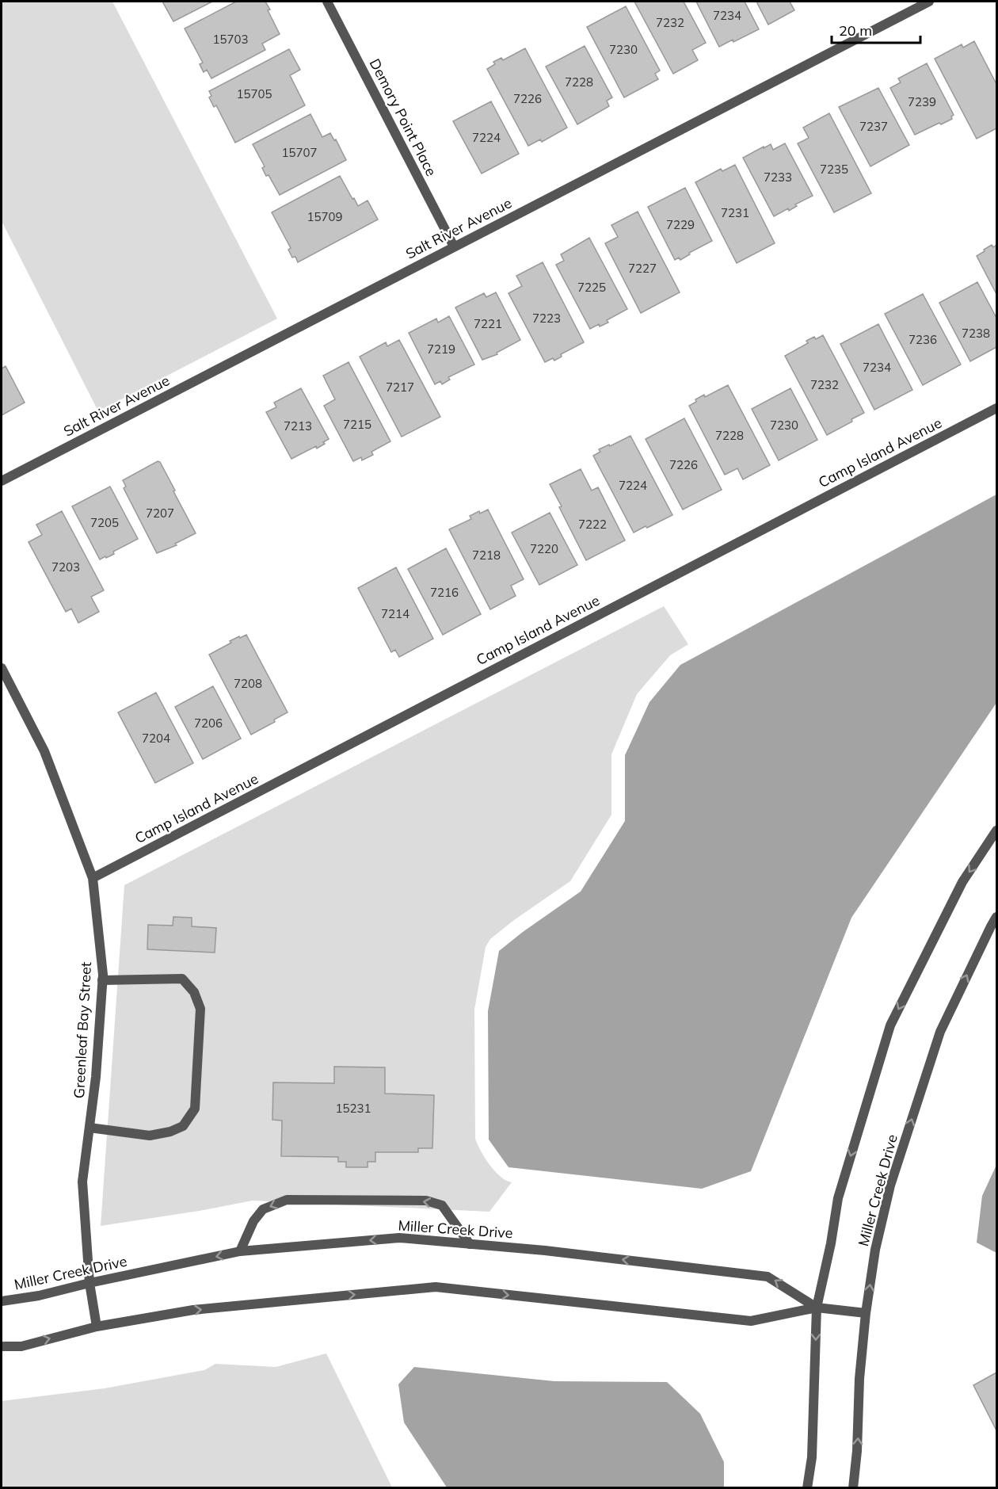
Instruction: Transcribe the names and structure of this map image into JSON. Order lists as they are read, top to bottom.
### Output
{
  "streets": {
    "street": [
      "Demory Point Place",
      "Salt River Avenue",
      "Camp Island Avenue",
      "Greenleaf Bay Street",
      "Miller Creek Drive"
    ]
  },
  "crossings": [
    ["Demory Point Place", "Salt River Avenue"],
    ["Camp Island Avenue", "Greenleaf Bay Street"],
    ["Greenleaf Bay Street", "Miller Creek Drive"]
  ],
  "house_numbers": [
    "7234",
    "7232",
    "15703",
    "7230",
    "7228",
    "15705",
    "7226",
    "7239",
    "7237",
    "7224",
    "15707",
    "7235",
    "7233",
    "7231",
    "15709",
    "7229",
    "7227",
    "7225",
    "7223",
    "7221",
    "7238",
    "7236",
    "7219",
    "7234",
    "7232",
    "7217",
    "7215",
    "7230",
    "7213",
    "7228",
    "7226",
    "7224",
    "7207",
    "7205",
    "7222",
    "7220",
    "7218",
    "7203",
    "7216",
    "7214",
    "7208",
    "7206",
    "7204",
    "15231"
  ],
  "scale_bar": "20 m"
}
